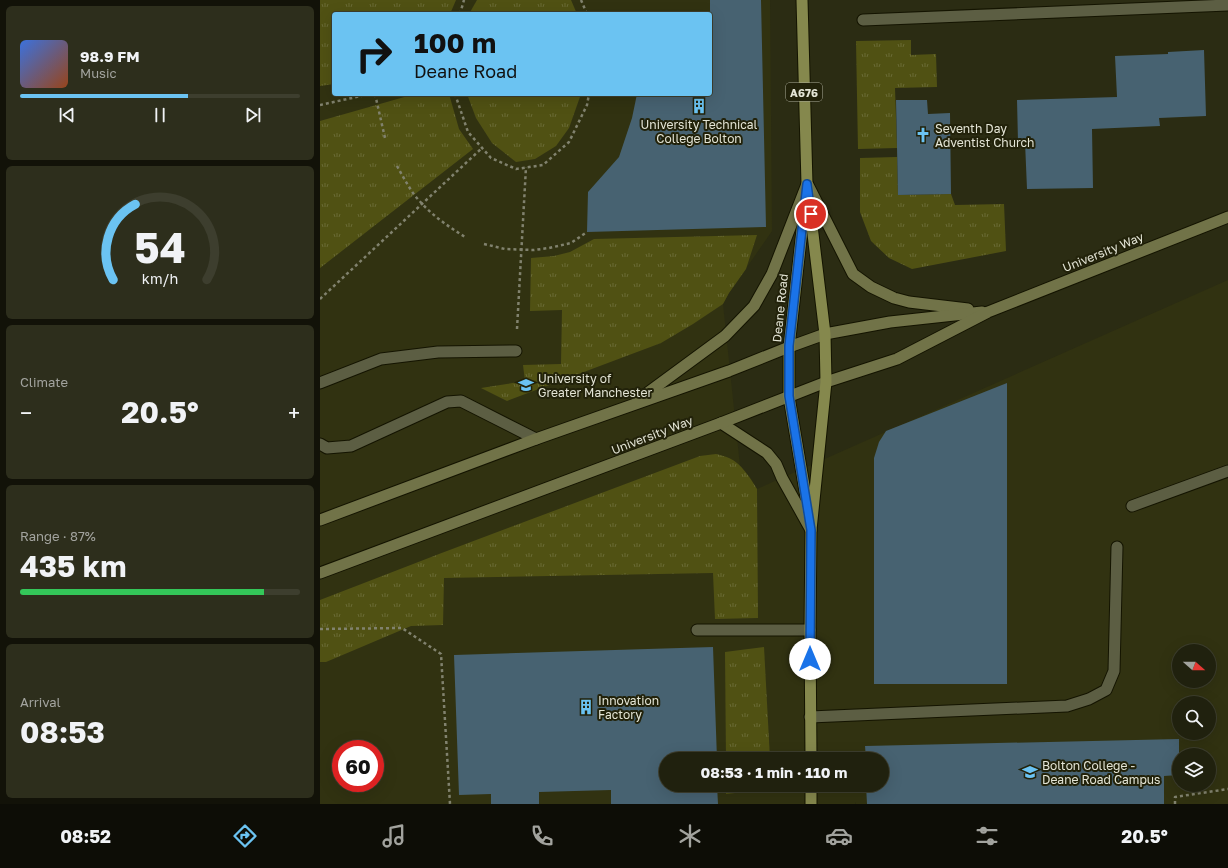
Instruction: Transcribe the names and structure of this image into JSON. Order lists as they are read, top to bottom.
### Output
{
  "streets": {
    "main road": ["A676", "University Way", "Deane Road"]
  },
  "crossings": [
    ["University Way", "Deane Road"]
  ],
  "places": {
    "building": ["University Technical College Bolton", "Innovation Factory"],
    "church": ["Seventh Day Adventist Church"],
    "school or university": ["University of Greater Manchester", "Bolton College - Deane Road Campus"]
  },
  "north": "right",
  "page": {
    "turn": ["100 m", "Deane Road"],
    "song": ["98.9 FM", "Music"],
    "tile": [
      "Climate",
      ["Range · 87%", "435 km"],
      ["Arrival", "08:53"]
    ],
    "heat": ["−", "20.5°", "+"],
    "limit": "60",
    "trip": "08:53 · 1 min · 110 m",
    "tabs": ["08:52", "20.5°"],
    "gauge": ["54", "km/h"]
  }
}
